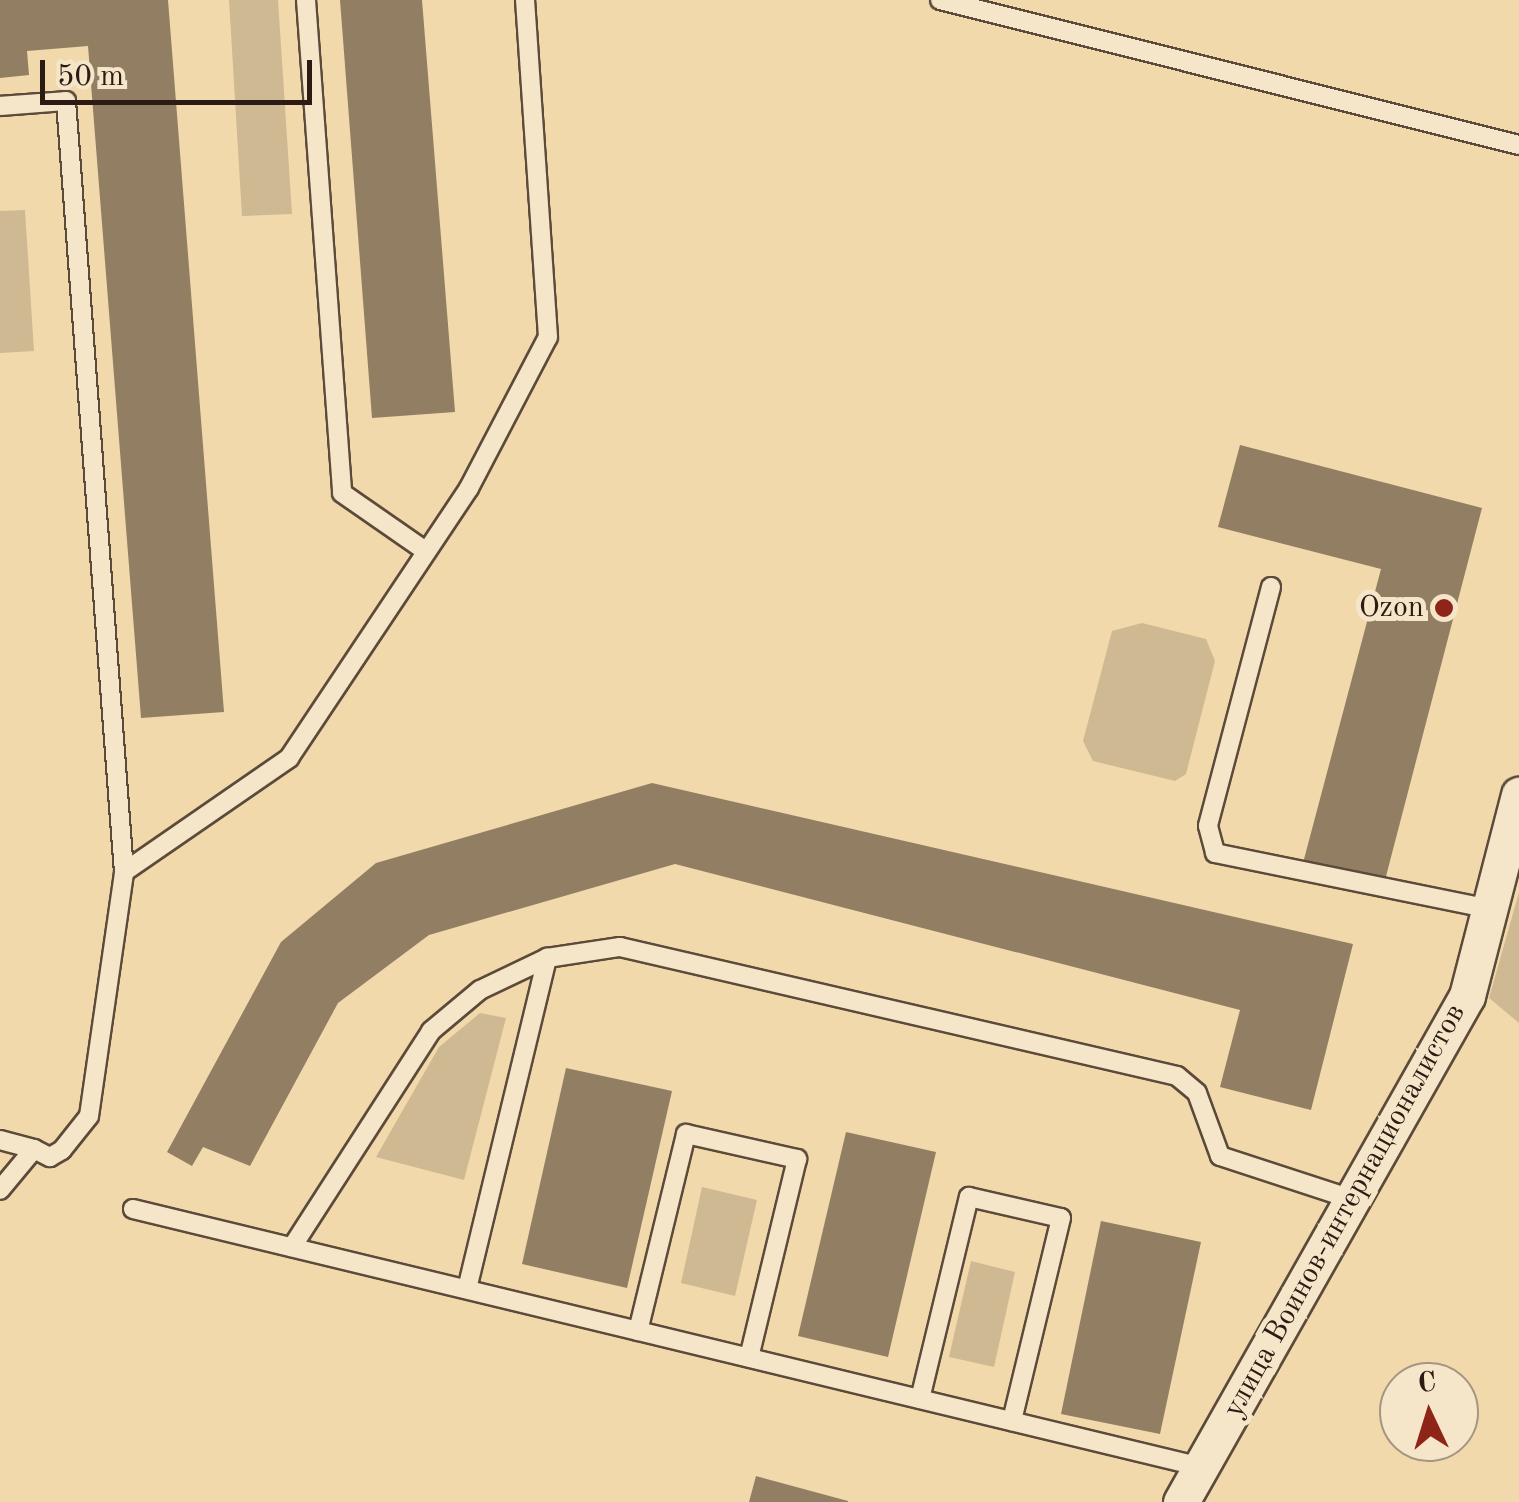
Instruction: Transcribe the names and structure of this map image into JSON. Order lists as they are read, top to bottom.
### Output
{
  "streets": {
    "street": ["улица Воинов-интернационалистов"]
  },
  "places": ["Ozon"],
  "scale_bar": "50 m",
  "north": "top"
}
